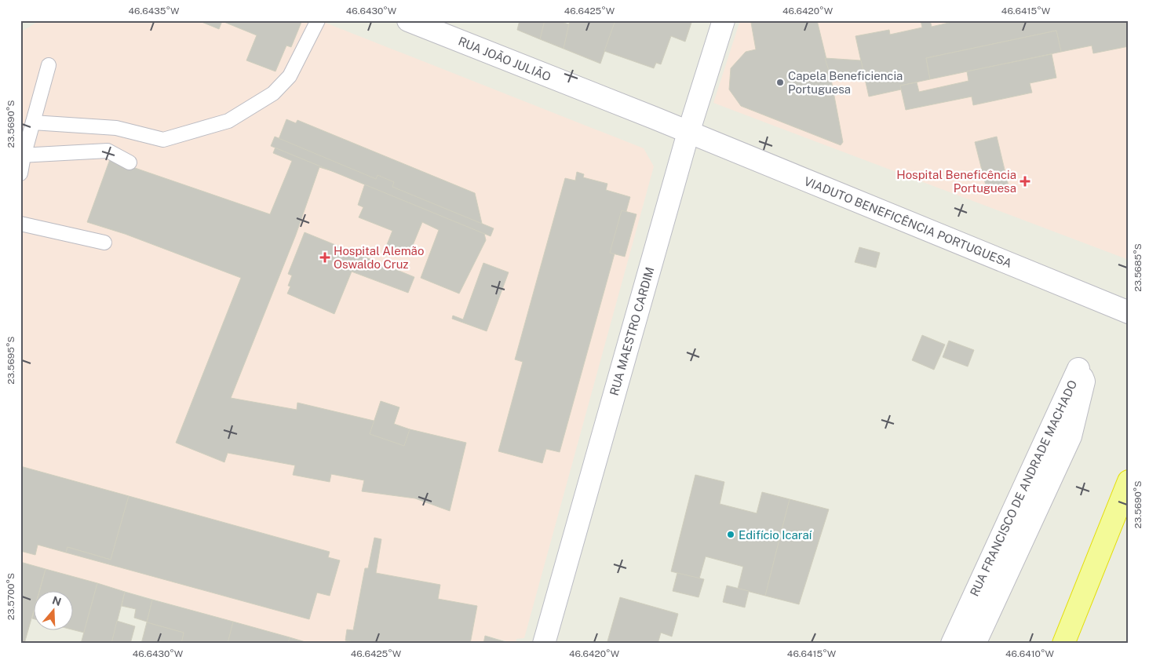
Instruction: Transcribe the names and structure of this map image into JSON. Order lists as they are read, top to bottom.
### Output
{
  "streets": {
    "street": [
      "RUA JOÃO JULIÃO",
      "VIADUTO BENEFICÊNCIA PORTUGUESA",
      "RUA MAESTRO CARDIM",
      "RUA FRANCISCO DE ANDRADE MACHADO"
    ]
  },
  "crossings": [
    ["RUA JOÃO JULIÃO", "VIADUTO BENEFICÊNCIA PORTUGUESA"],
    ["RUA JOÃO JULIÃO", "RUA MAESTRO CARDIM"],
    ["VIADUTO BENEFICÊNCIA PORTUGUESA", "RUA MAESTRO CARDIM"]
  ],
  "places": {
    "other": ["Capela Beneficiencia Portuguesa", "Edifício Icaraí"],
    "health": ["Hospital Beneficência Portuguesa", "Hospital Alemão Oswaldo Cruz"]
  },
  "north": "top",
  "coordinates": [
    "46.6435°W",
    "46.6430°W",
    "46.6425°W",
    "46.6420°W",
    "46.6415°W",
    "23.5690°S",
    "23.5685°S",
    "23.5695°S",
    "23.5700°S",
    "46.6410°W"
  ]
}
